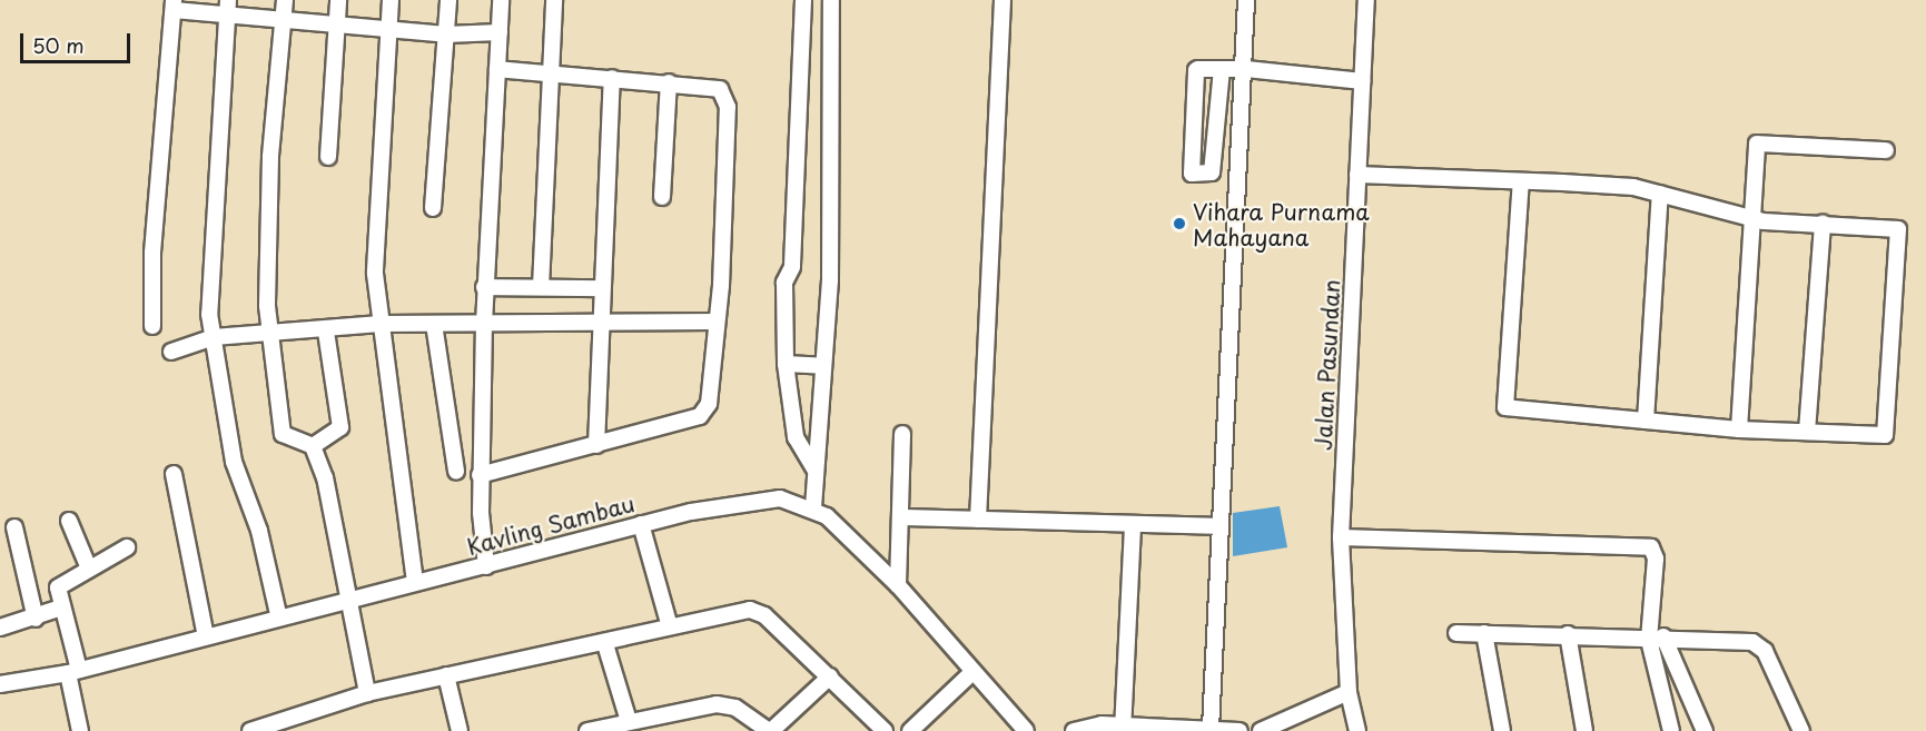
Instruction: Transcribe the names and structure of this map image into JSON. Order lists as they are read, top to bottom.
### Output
{
  "streets": {
    "street": ["Jalan Pasundan", "Kavling Sambau"]
  },
  "places": ["Vihara Purnama Mahayana"],
  "scale_bar": "50 m"
}
